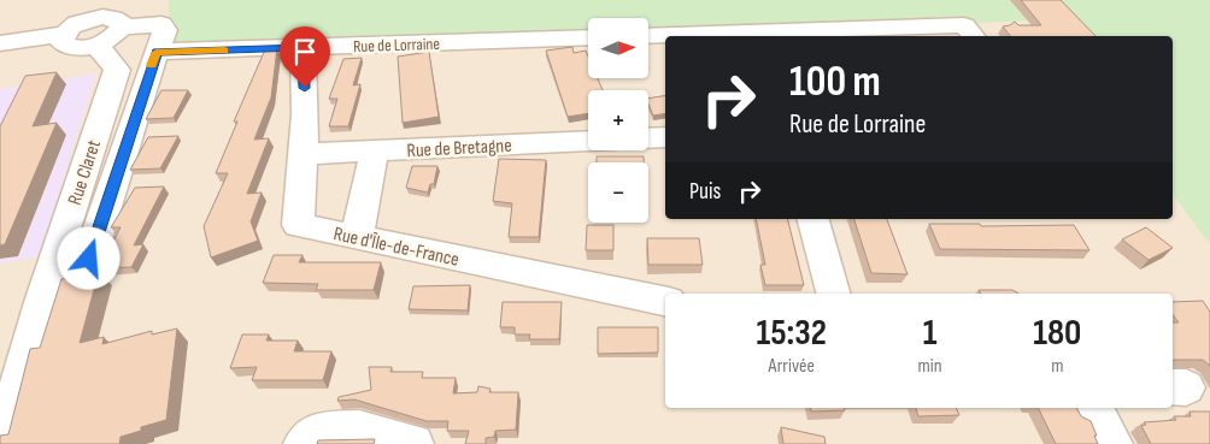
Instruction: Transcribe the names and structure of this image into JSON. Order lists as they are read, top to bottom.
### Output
{
  "streets": {
    "street": [
      "Rue de Lorraine",
      "Rue de Bretagne",
      "Rue Claret",
      "Rue d'Île-de-France"
    ]
  },
  "crossings": [
    ["Rue de Lorraine", "Rue d'Île-de-France"],
    ["Rue de Bretagne", "Rue d'Île-de-France"]
  ],
  "north": "right",
  "page": {
    "map_buttons": ["+", "−"],
    "turn": ["100 m", "Rue de Lorraine"],
    "then": "Puis",
    "eta": [
      "15:32",
      "Arrivée",
      "1",
      "min",
      "180",
      "m"
    ]
  }
}
